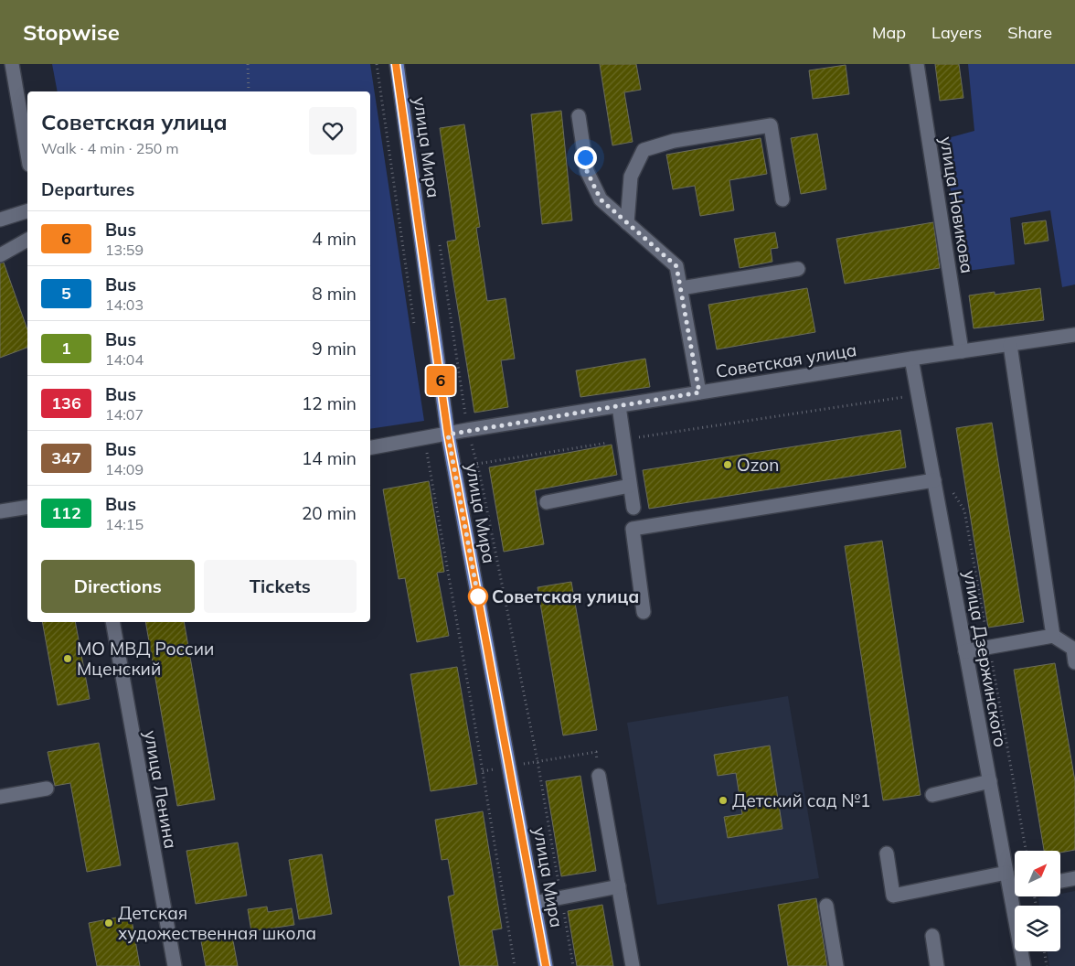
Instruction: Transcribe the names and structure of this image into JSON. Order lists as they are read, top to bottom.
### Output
{
  "streets": {
    "main road": ["улица Мира"],
    "street": [
      "улица Новикова",
      "Советская улица",
      "улица Дзержинского",
      "улица Ленина"
    ]
  },
  "crossings": [
    ["улица Мира", "Советская улица"],
    ["улица Новикова", "Советская улица"],
    ["Советская улица", "улица Дзержинского"]
  ],
  "places": [
    "Ozon",
    "Советская улица",
    "МО МВД России Мценский",
    "Детский сад №1",
    "Детская художественная школа"
  ],
  "lines": ["bus line 6"],
  "north": "top right",
  "page": {
    "header": "Stopwise",
    "nav": ["Map", "Layers", "Share"],
    "on_map": "6",
    "heading": [
      ["Советская улица", "Walk · 4 min · 250 m"],
      "Departures"
    ],
    "list": [
      {
        "mark": "6",
        "name": "Bus",
        "note": "13:59",
        "value": "4 min"
      },
      {
        "mark": "5",
        "name": "Bus",
        "note": "14:03",
        "value": "8 min"
      },
      {
        "mark": "1",
        "name": "Bus",
        "note": "14:04",
        "value": "9 min"
      },
      {
        "mark": "136",
        "name": "Bus",
        "note": "14:07",
        "value": "12 min"
      },
      {
        "mark": "347",
        "name": "Bus",
        "note": "14:09",
        "value": "14 min"
      },
      {
        "mark": "112",
        "name": "Bus",
        "note": "14:15",
        "value": "20 min"
      }
    ],
    "buttons": ["Directions", "Tickets"]
  }
}
